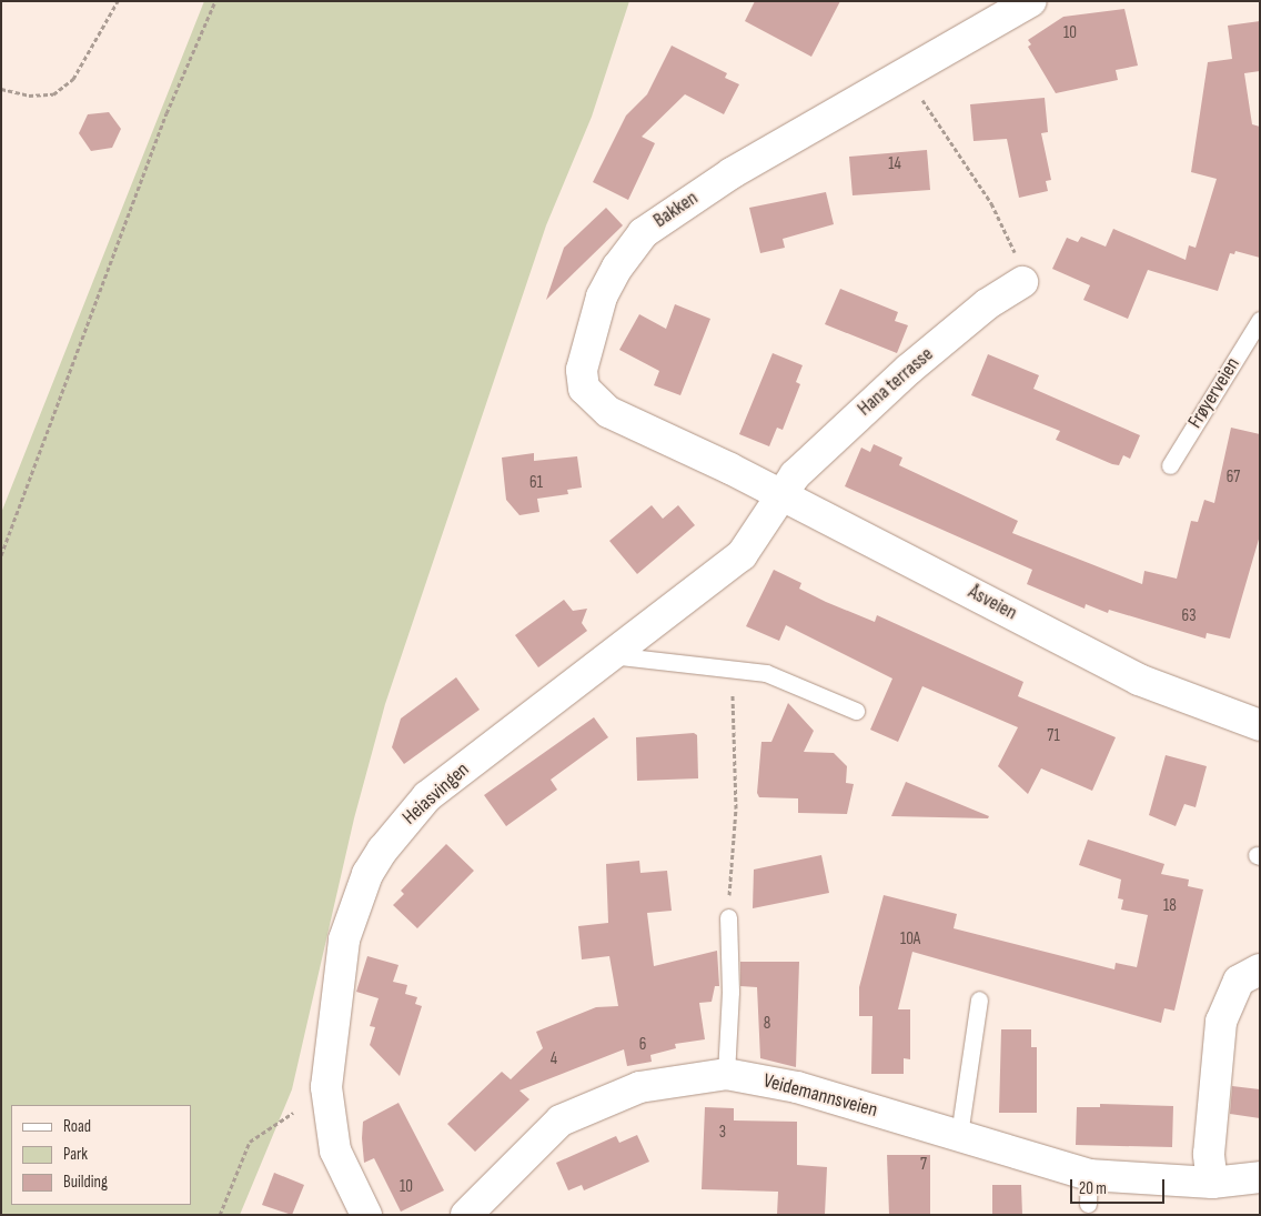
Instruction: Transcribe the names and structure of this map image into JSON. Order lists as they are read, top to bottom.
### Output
{
  "streets": {
    "street": [
      "Bakken",
      "Hana terrasse",
      "Åsveien",
      "Heiasvingen",
      "Veidemannsveien"
    ],
    "lane": ["Frøyerveien"]
  },
  "crossings": [
    ["Bakken", "Åsveien"],
    ["Hana terrasse", "Åsveien"],
    ["Hana terrasse", "Heiasvingen"],
    ["Åsveien", "Heiasvingen"]
  ],
  "house_numbers": [
    "10",
    "14",
    "67",
    "61",
    "63",
    "71",
    "18",
    "10A",
    "8",
    "6",
    "4",
    "3",
    "7",
    "10"
  ],
  "legend": ["Road", "Park", "Building"],
  "scale_bar": "20 m"
}
